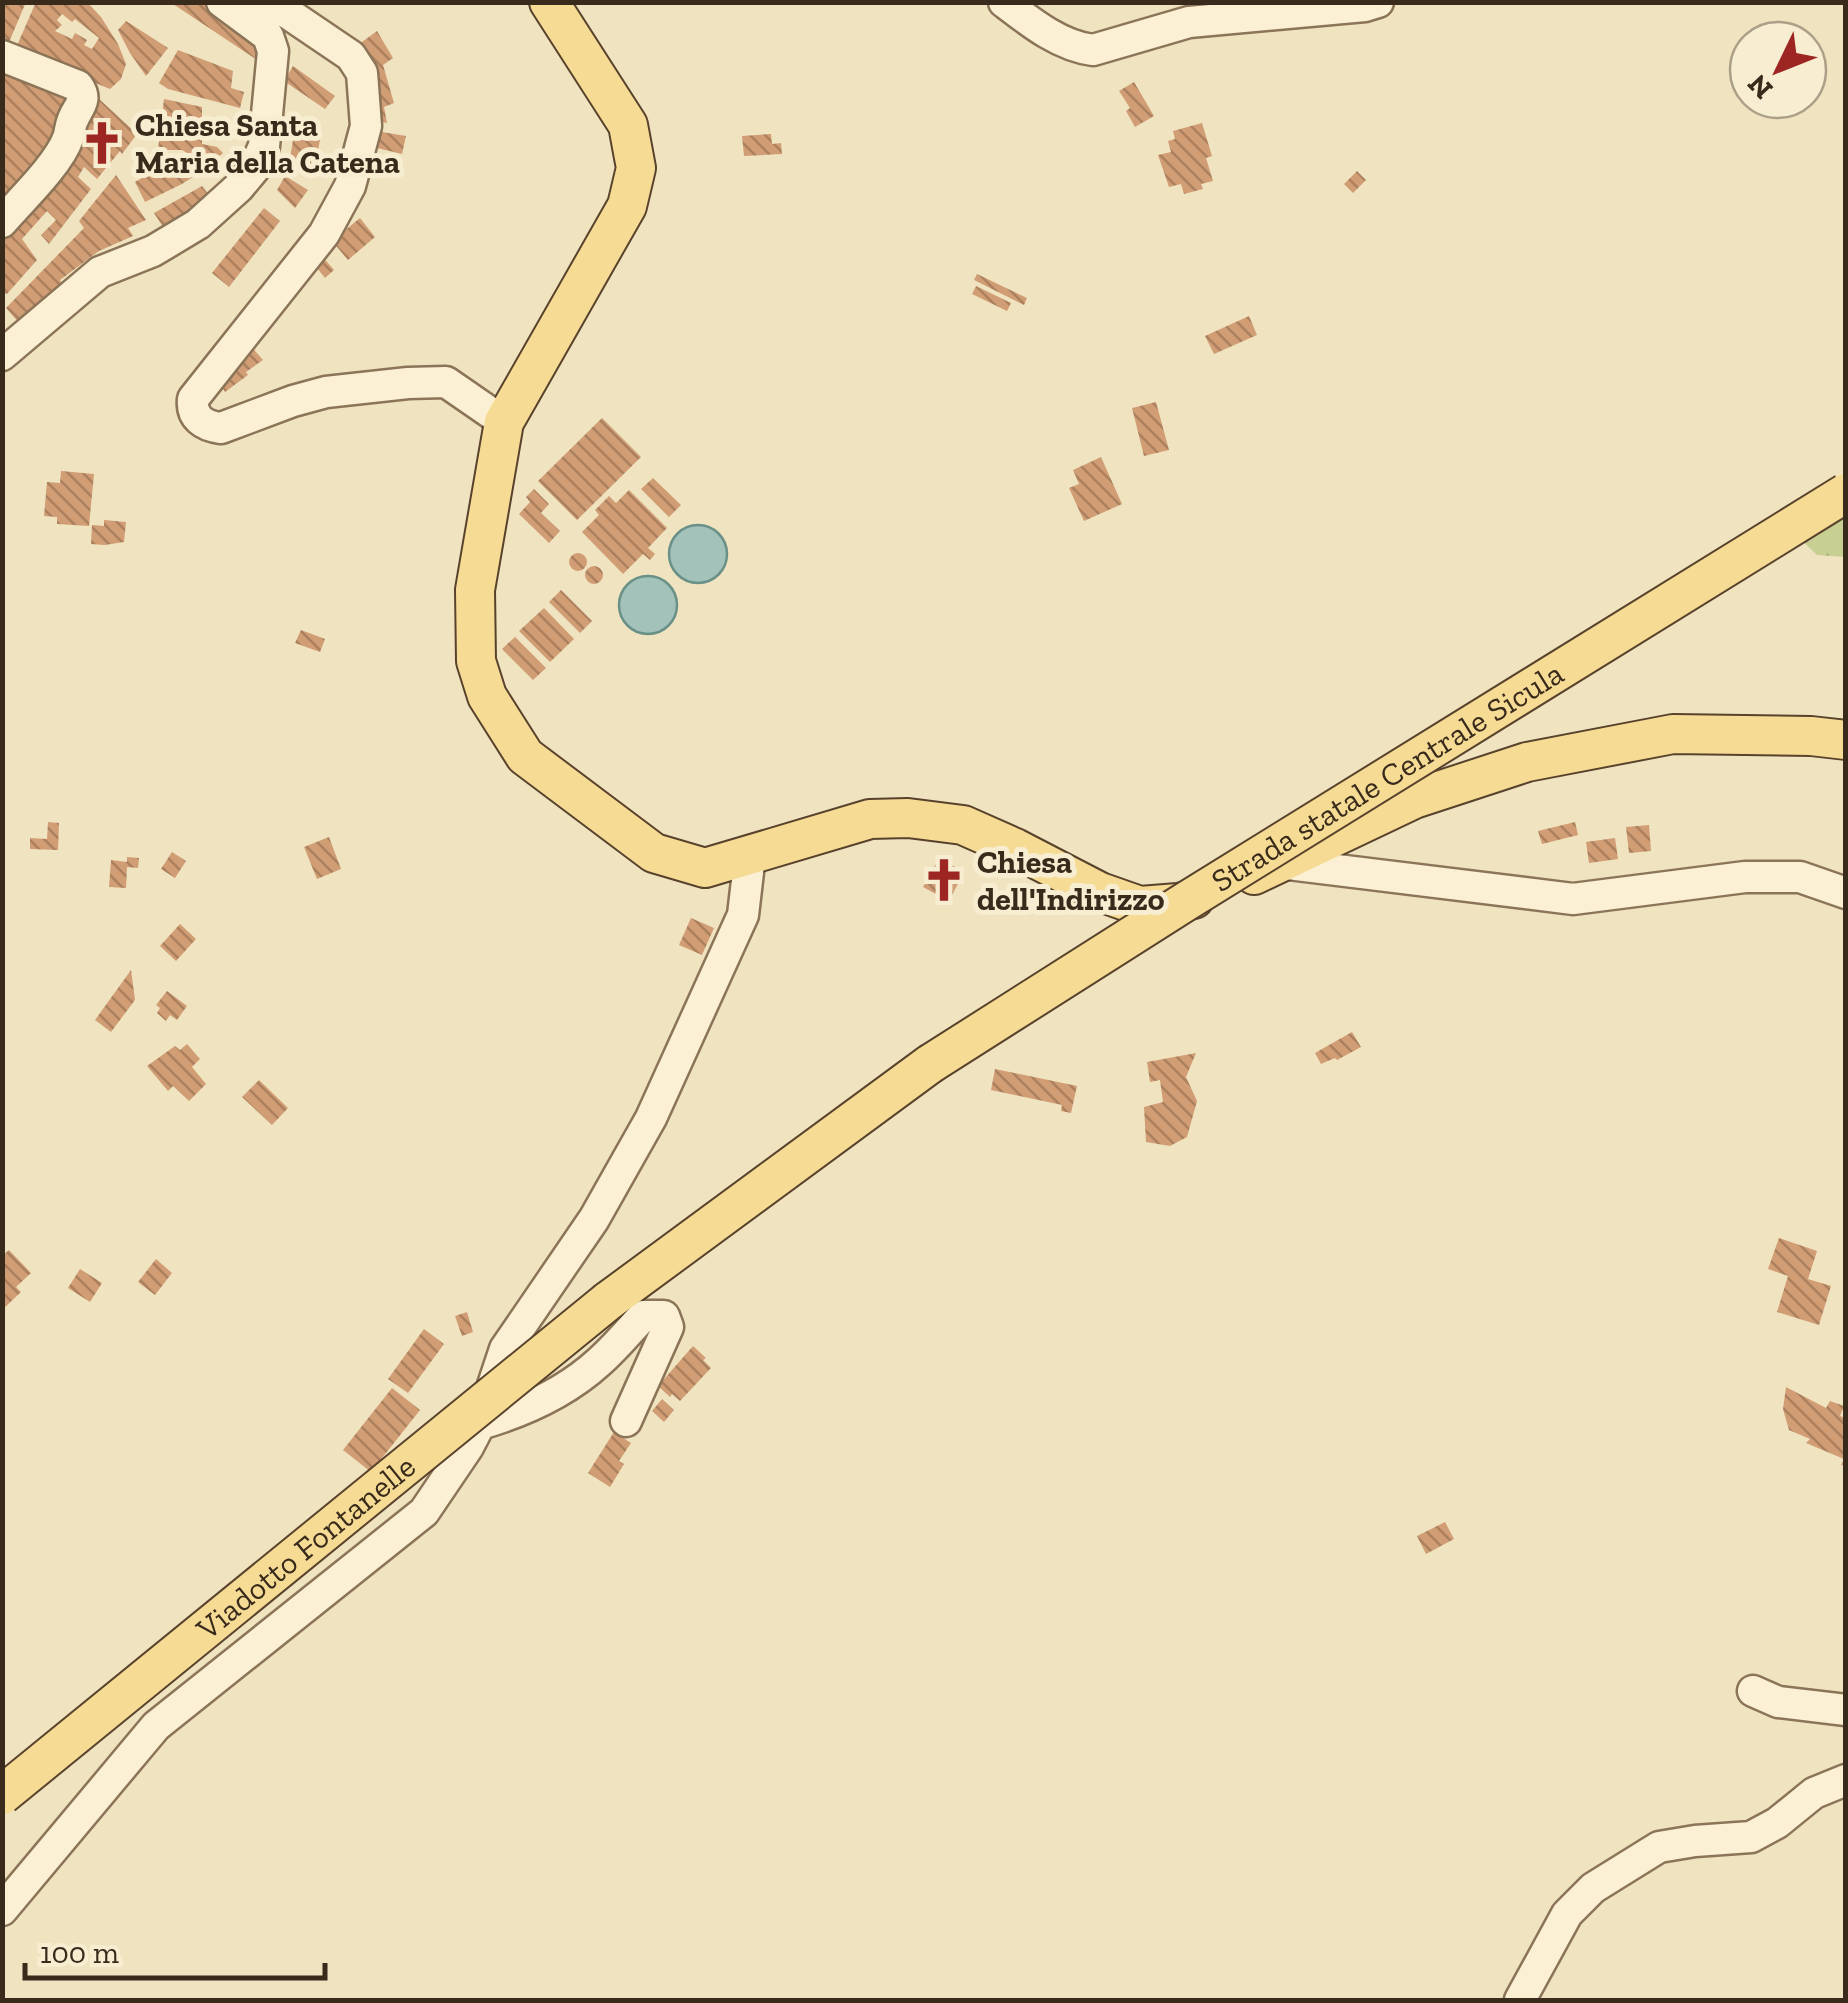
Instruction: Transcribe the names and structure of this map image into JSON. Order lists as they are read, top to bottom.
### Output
{
  "streets": {
    "main road": ["Strada statale Centrale Sicula", "Viadotto Fontanelle"]
  },
  "crossings": [
    ["Strada statale Centrale Sicula", "Viadotto Fontanelle"]
  ],
  "places": {
    "church": ["Chiesa Santa Maria della Catena", "Chiesa dell'Indirizzo"]
  },
  "scale_bar": "100 m",
  "north": "bottom left"
}
